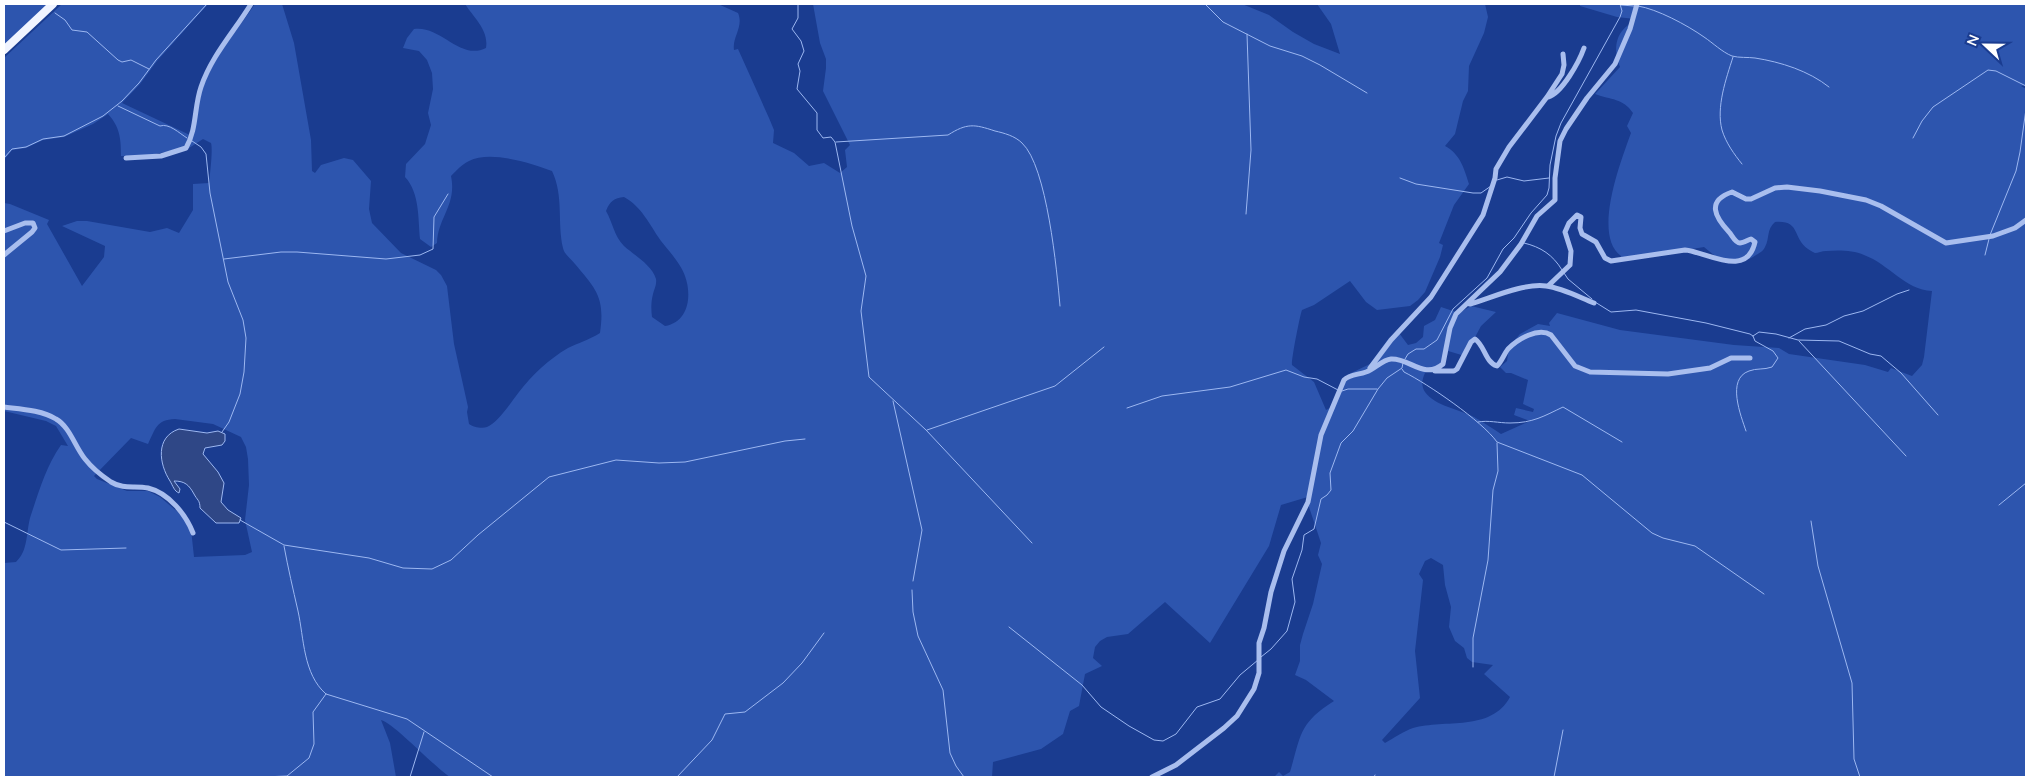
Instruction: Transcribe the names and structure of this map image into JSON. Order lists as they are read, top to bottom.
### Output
{
  "north": "left"
}
